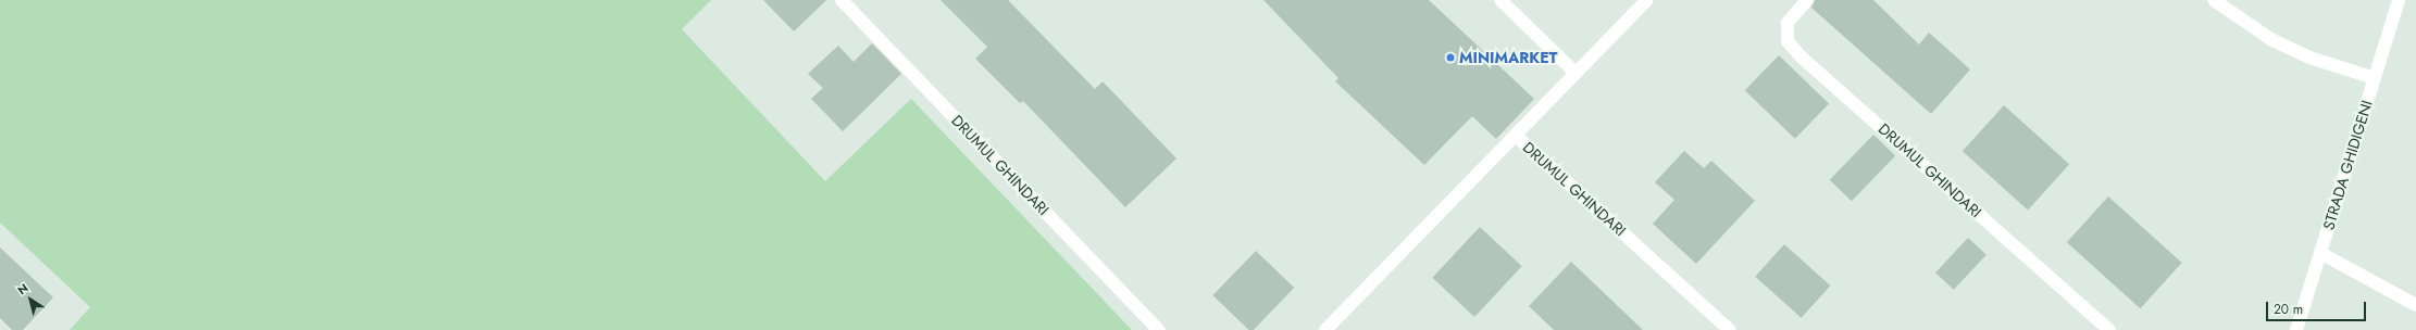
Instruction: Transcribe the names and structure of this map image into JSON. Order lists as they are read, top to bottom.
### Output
{
  "streets": {
    "street": ["DRUMUL GHINDARI", "STRADA GHIDIGENI"]
  },
  "places": ["MINIMARKET"],
  "scale_bar": "20 m",
  "north": "top left"
}
